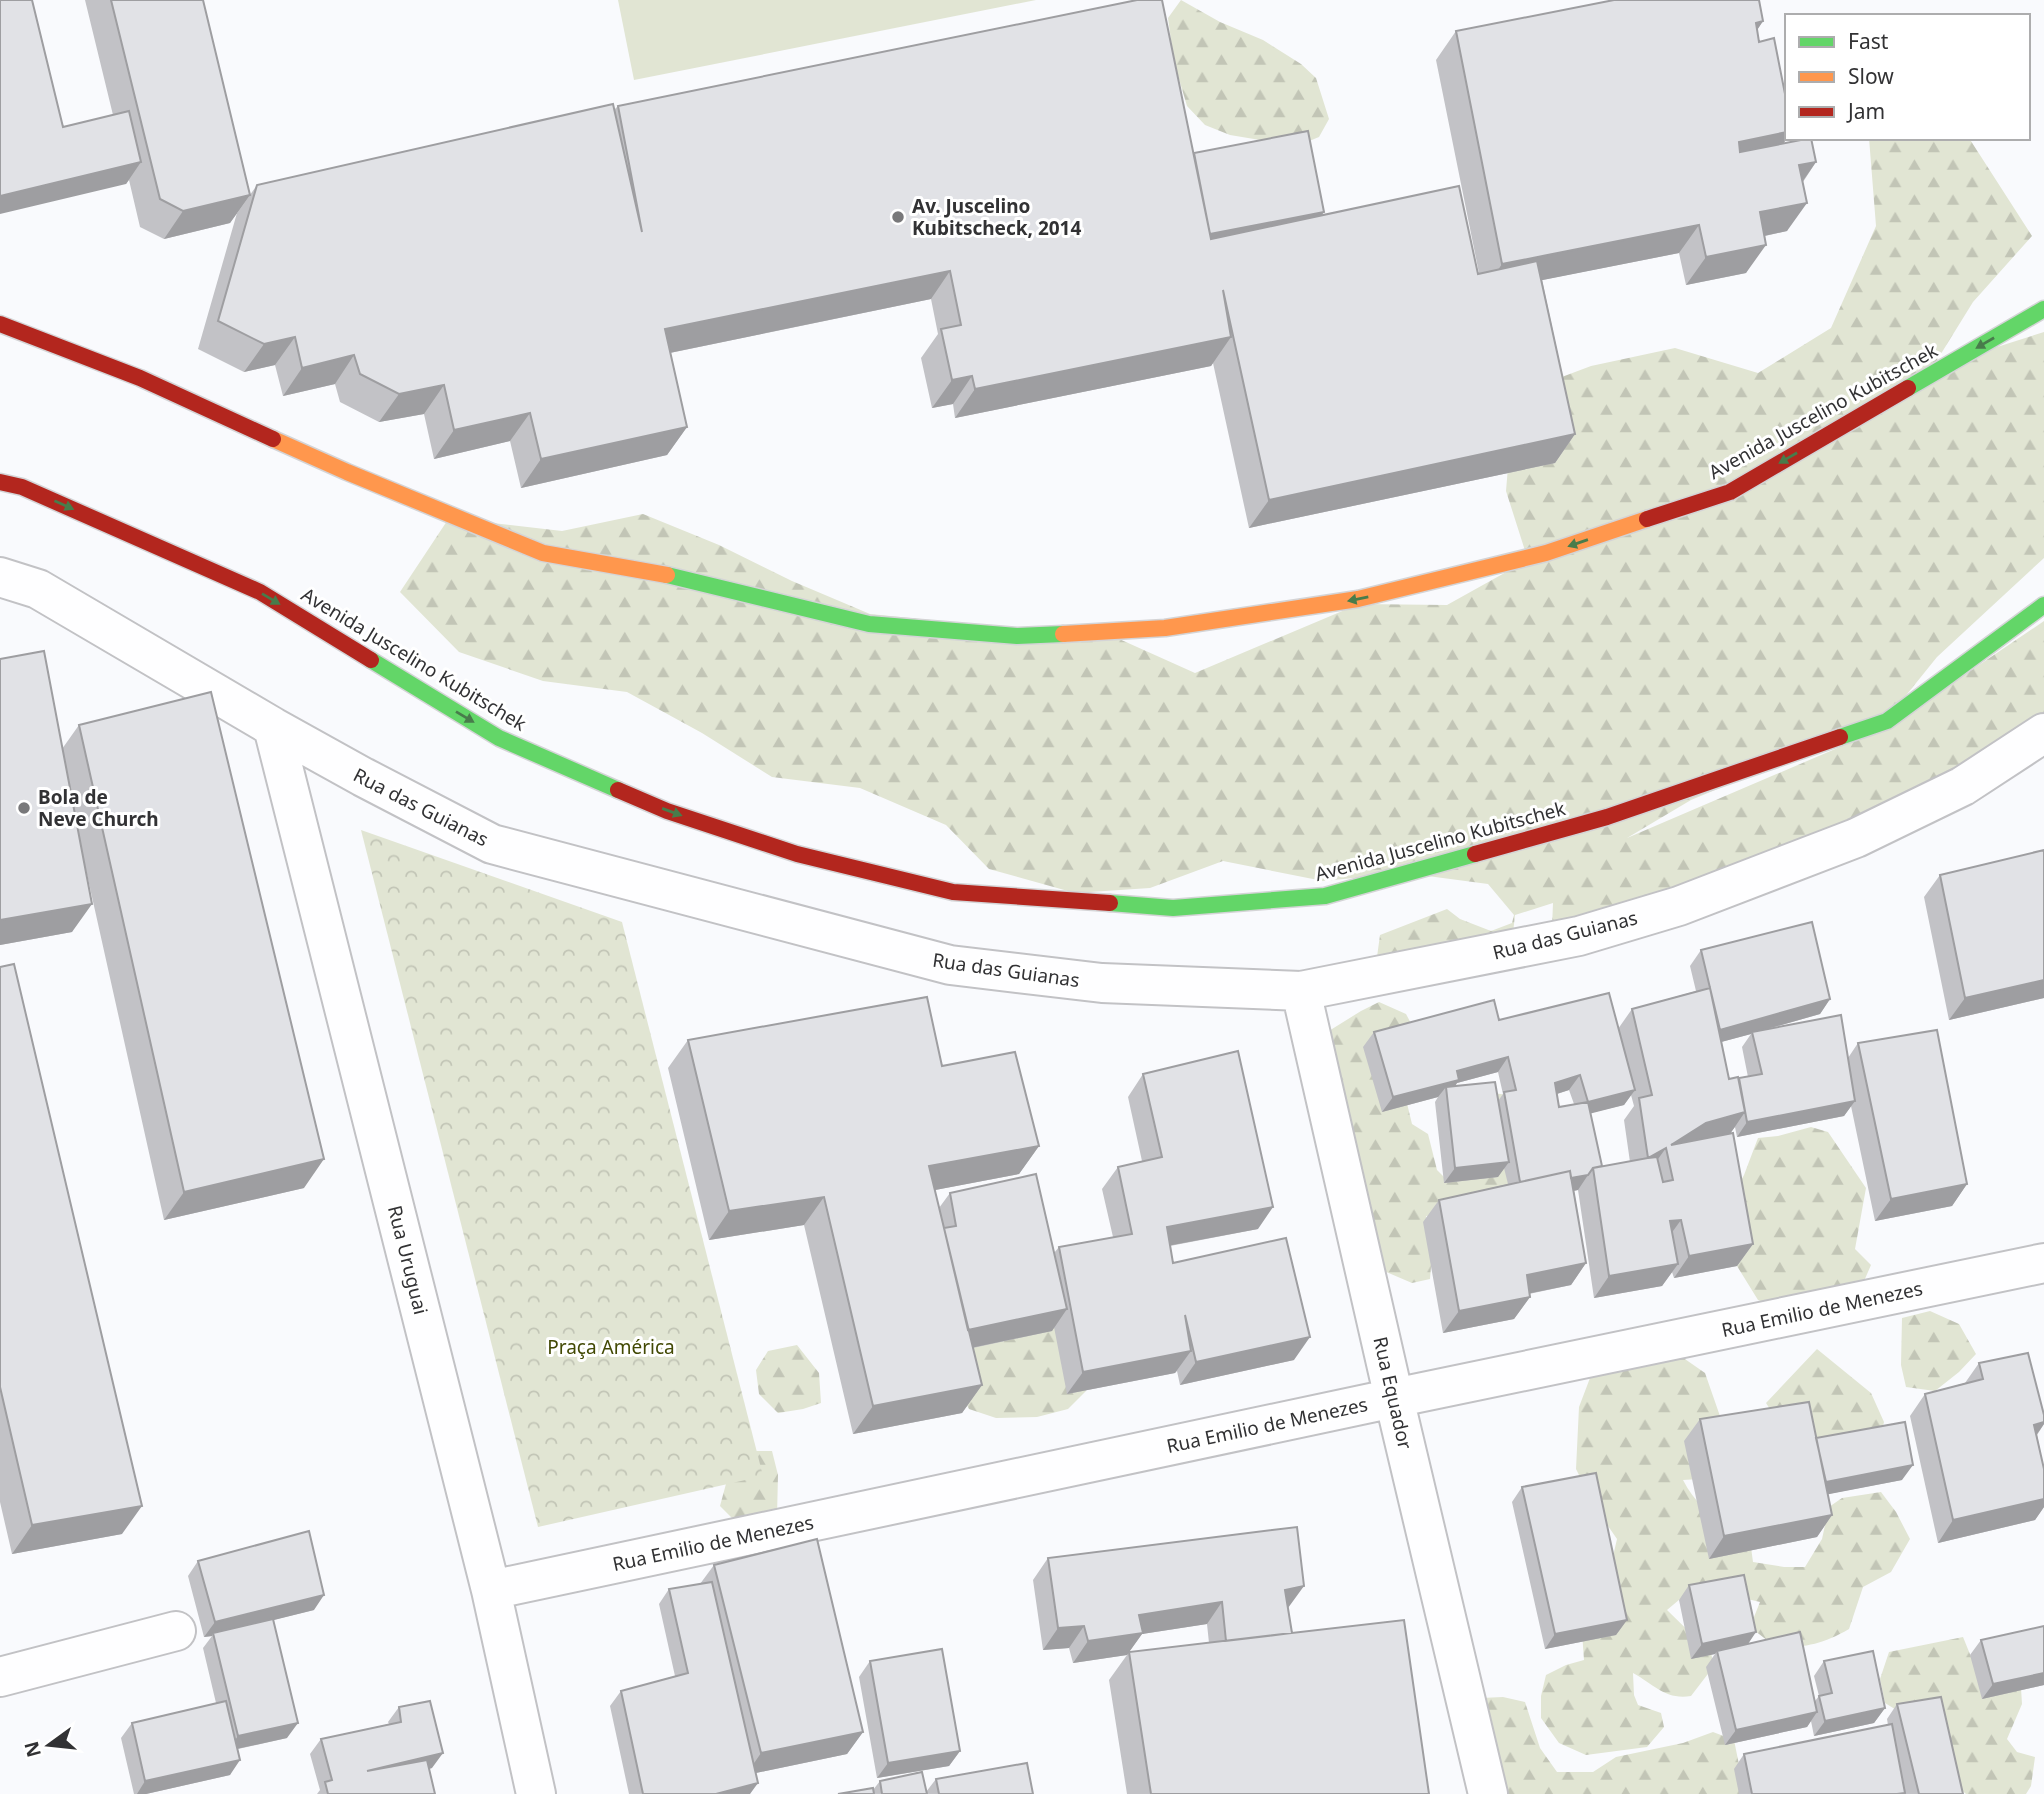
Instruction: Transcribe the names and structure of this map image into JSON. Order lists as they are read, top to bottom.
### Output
{
  "streets": {
    "main road": ["Avenida Juscelino Kubitschek"],
    "street": [
      "Rua das Guianas",
      "Rua Uruguai",
      "Rua Emilio de Menezes",
      "Rua Equador"
    ]
  },
  "crossings": [
    ["Rua das Guianas", "Rua Uruguai"],
    ["Rua das Guianas", "Rua Equador"],
    ["Rua Uruguai", "Rua Emilio de Menezes"],
    ["Rua Emilio de Menezes", "Rua Equador"]
  ],
  "parks": ["Praça América"],
  "places": ["Av. Juscelino Kubitscheck, 2014", "Bola de Neve Church"],
  "legend": ["Fast", "Slow", "Jam"],
  "north": "left"
}
